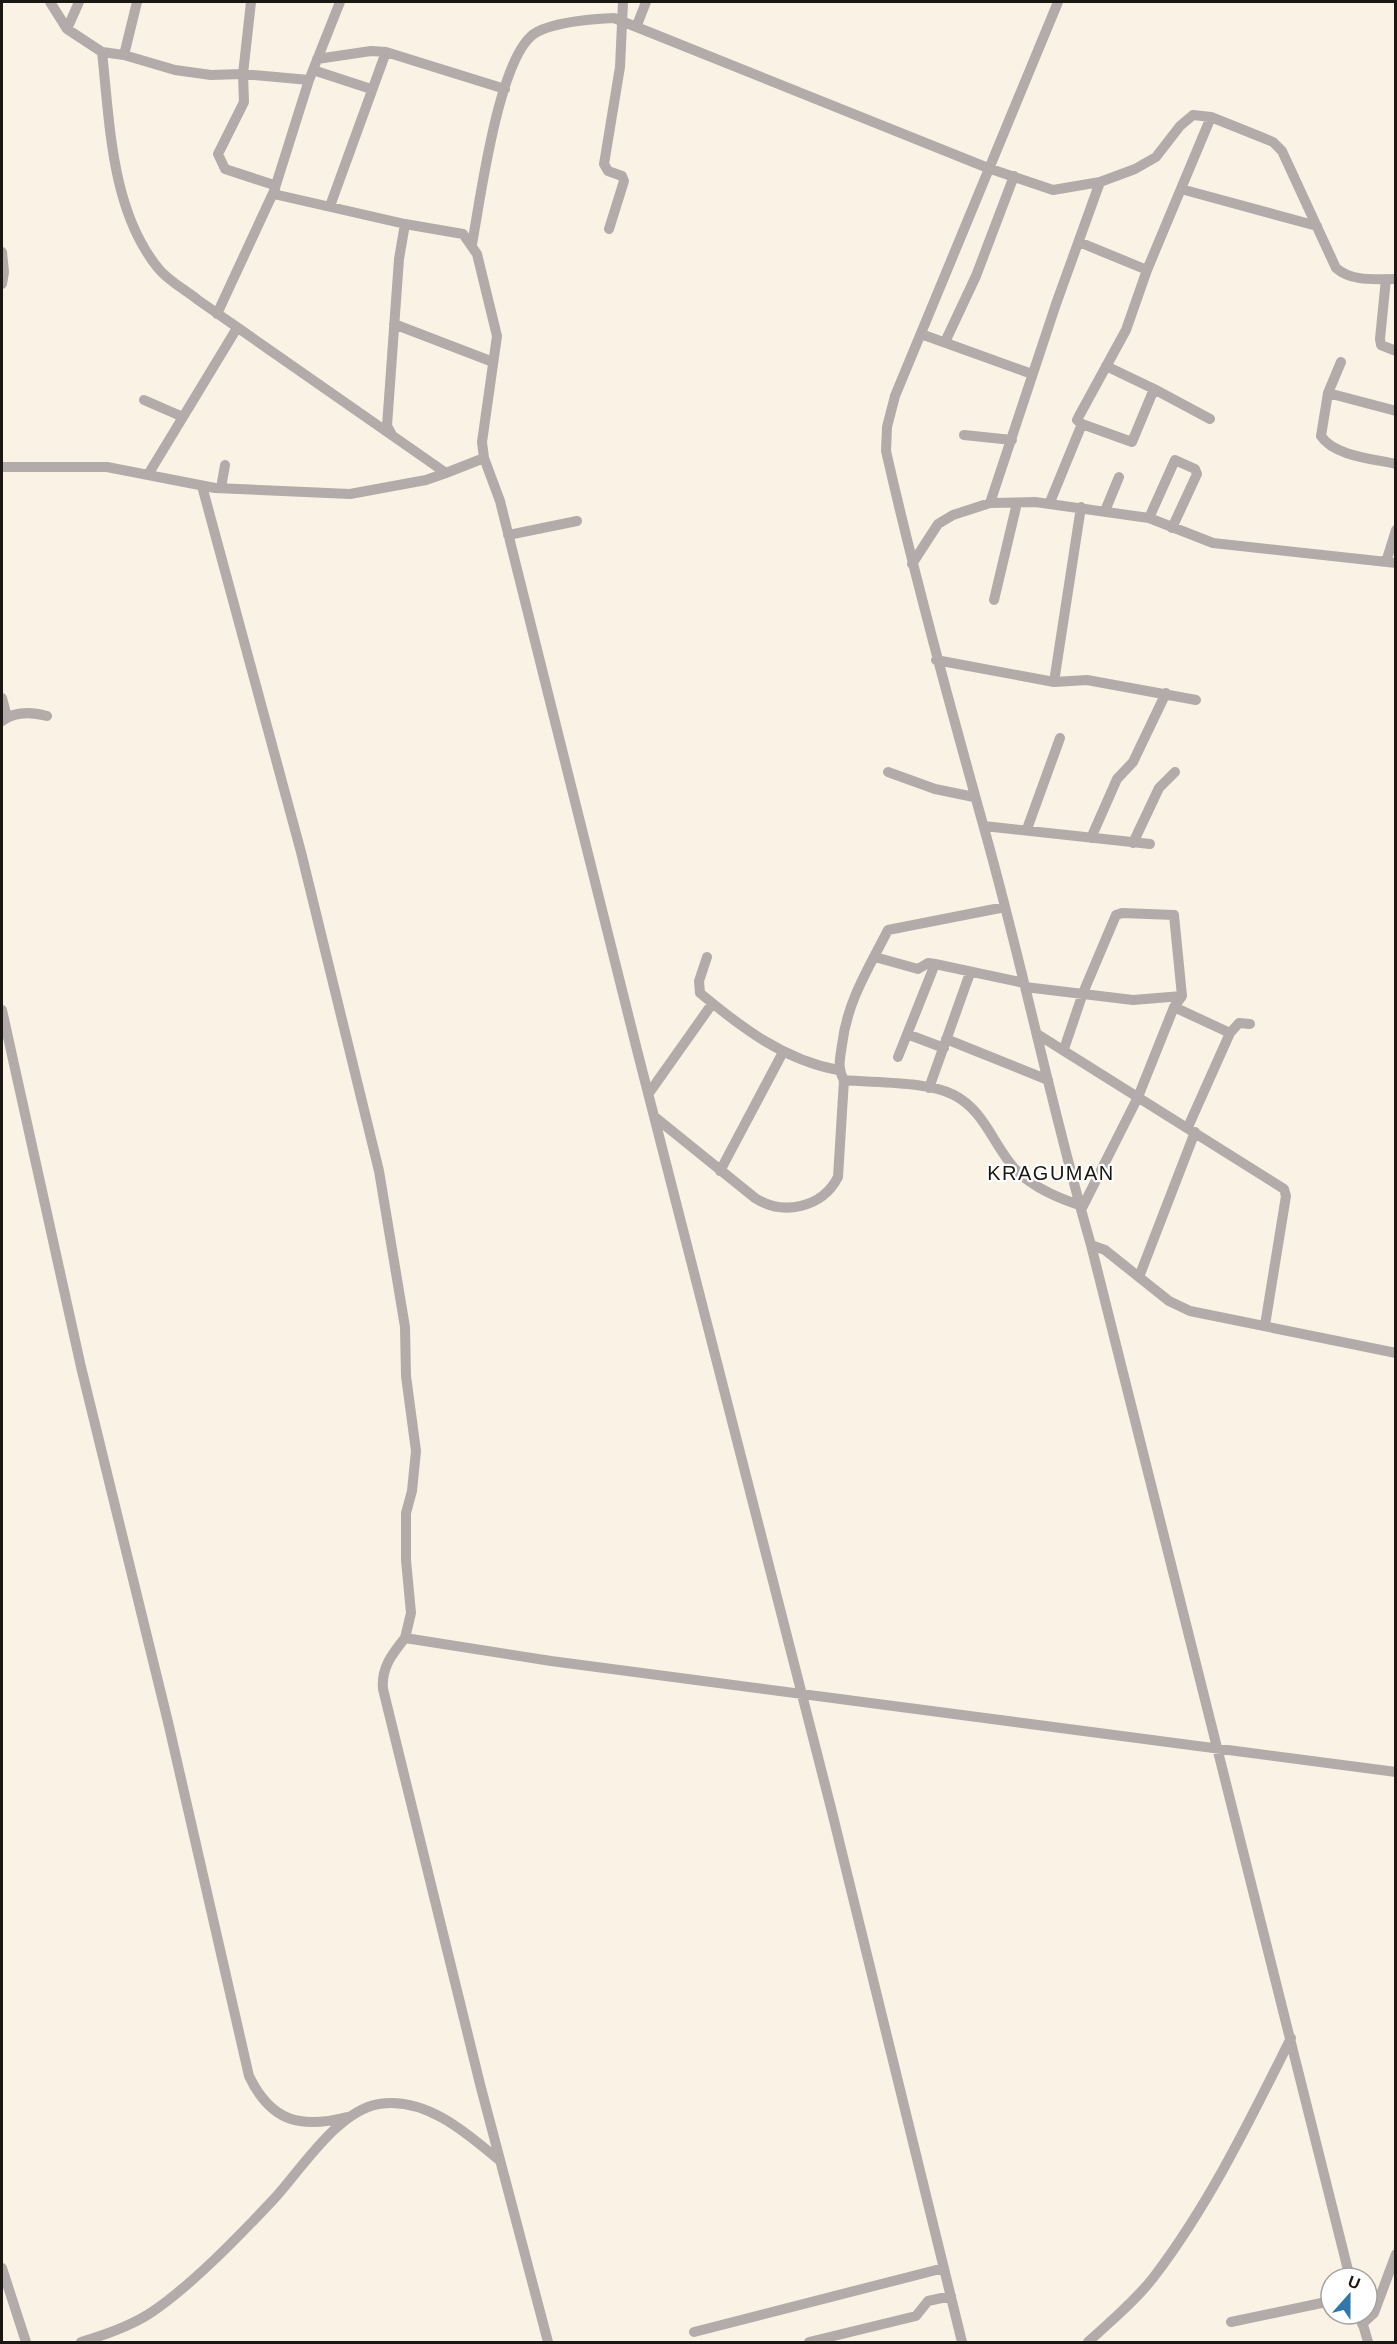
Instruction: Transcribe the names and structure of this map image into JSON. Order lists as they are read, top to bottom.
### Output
{
  "districts": ["KRAGUMAN"],
  "north": "top"
}
